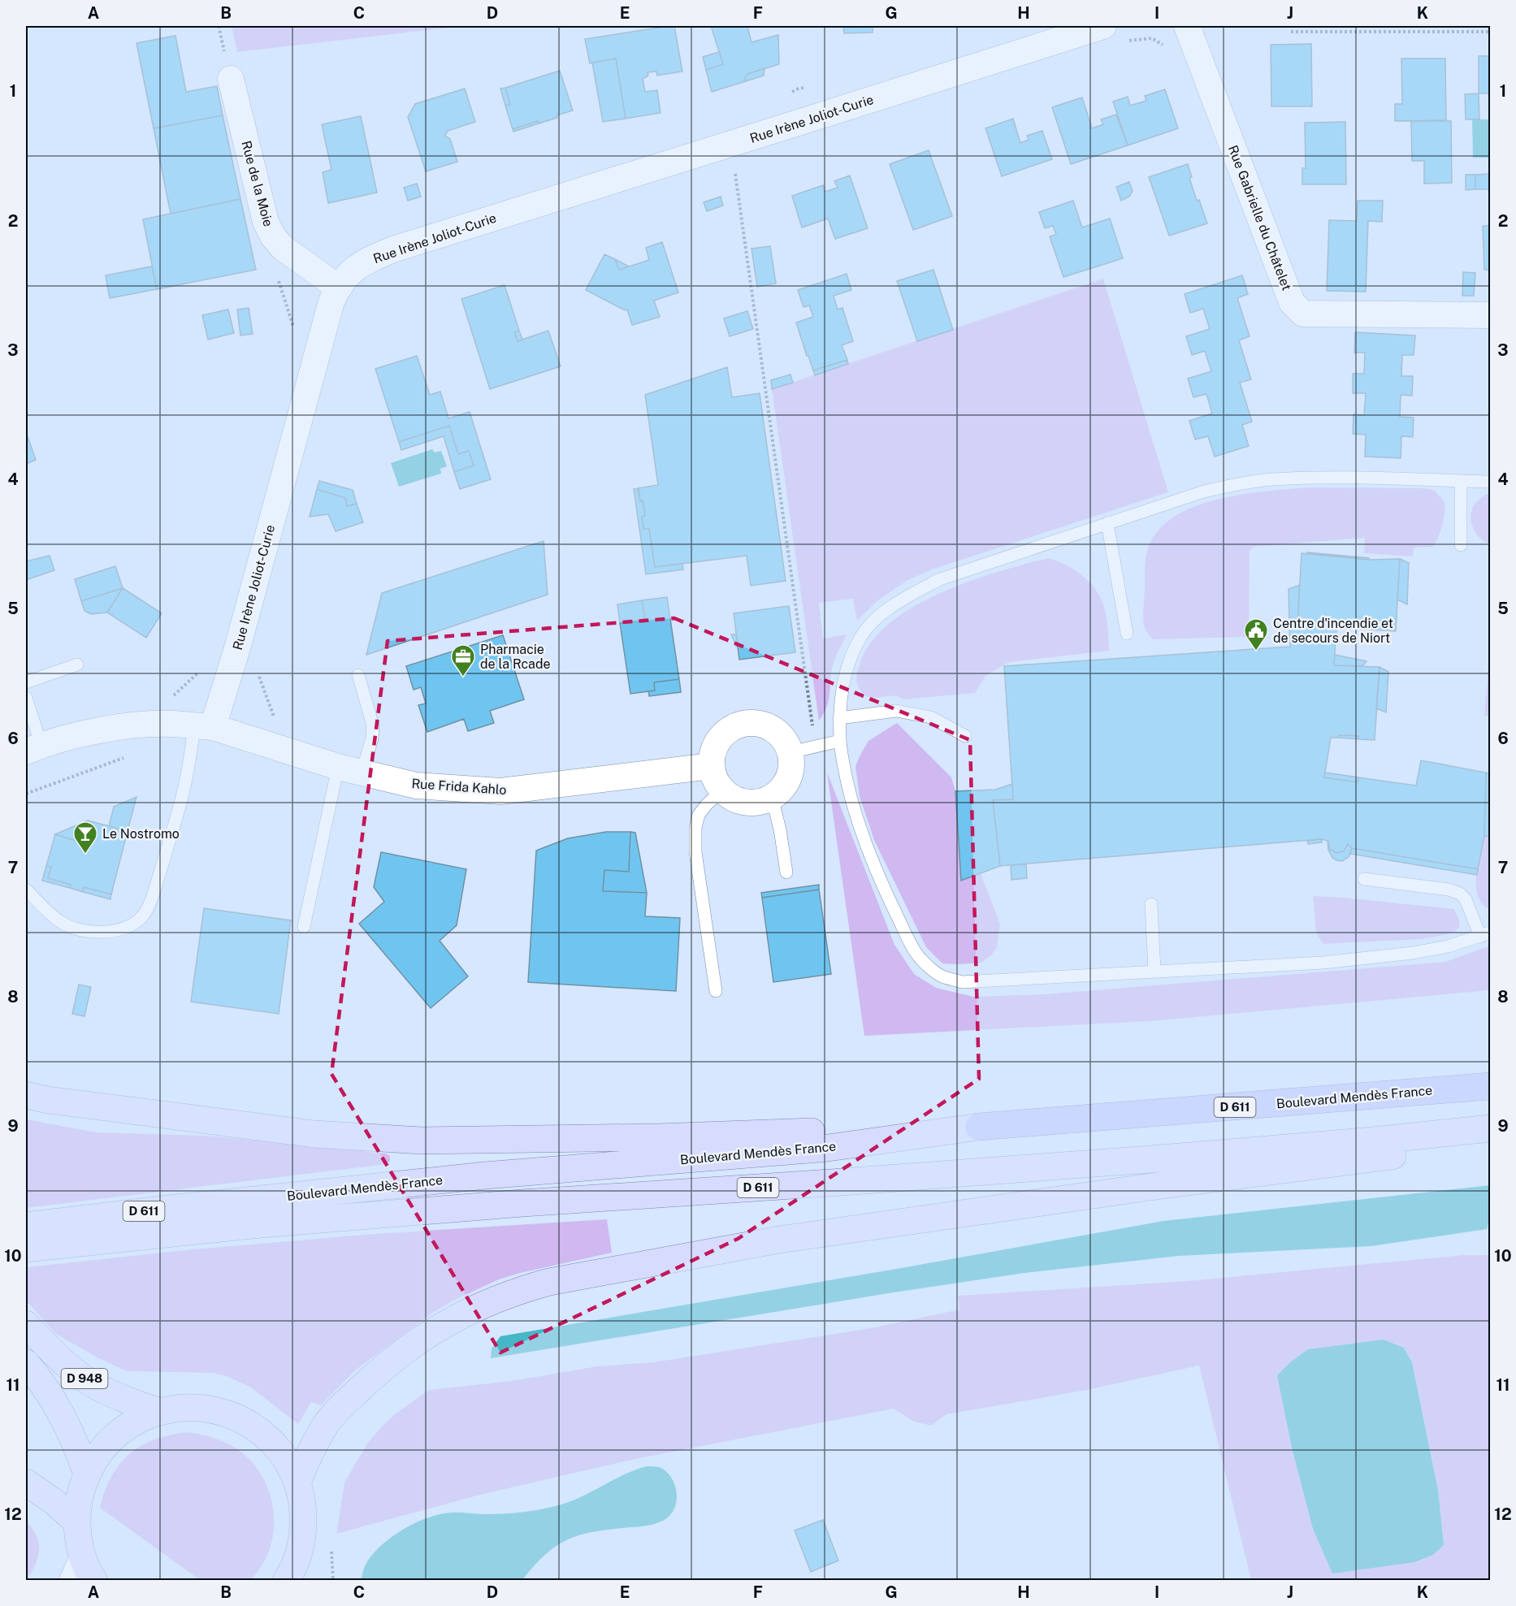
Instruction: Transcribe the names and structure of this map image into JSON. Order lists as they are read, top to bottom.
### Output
{
  "streets": {
    "highway": ["Boulevard Mendès France", "D 611"],
    "main road": ["D 948"],
    "street": [
      "Rue Irène Joliot-Curie",
      "Rue de la Moie",
      "Rue Gabrielle du Châtelet",
      "Rue Frida Kahlo"
    ]
  },
  "crossings": [
    ["Rue Irène Joliot-Curie", "Rue de la Moie"],
    ["Rue Irène Joliot-Curie", "Rue Frida Kahlo"]
  ],
  "places": {
    "public building": ["Centre d'incendie et de secours de Niort"],
    "office": ["Pharmacie de la Rcade"],
    "bar": ["Le Nostromo"]
  },
  "grid": {
    "columns": [
      "A",
      "B",
      "C",
      "D",
      "E",
      "F",
      "G",
      "H",
      "I",
      "J",
      "K"
    ],
    "rows": [
      "1",
      "2",
      "3",
      "4",
      "5",
      "6",
      "7",
      "8",
      "9",
      "10",
      "11",
      "12"
    ]
  }
}
